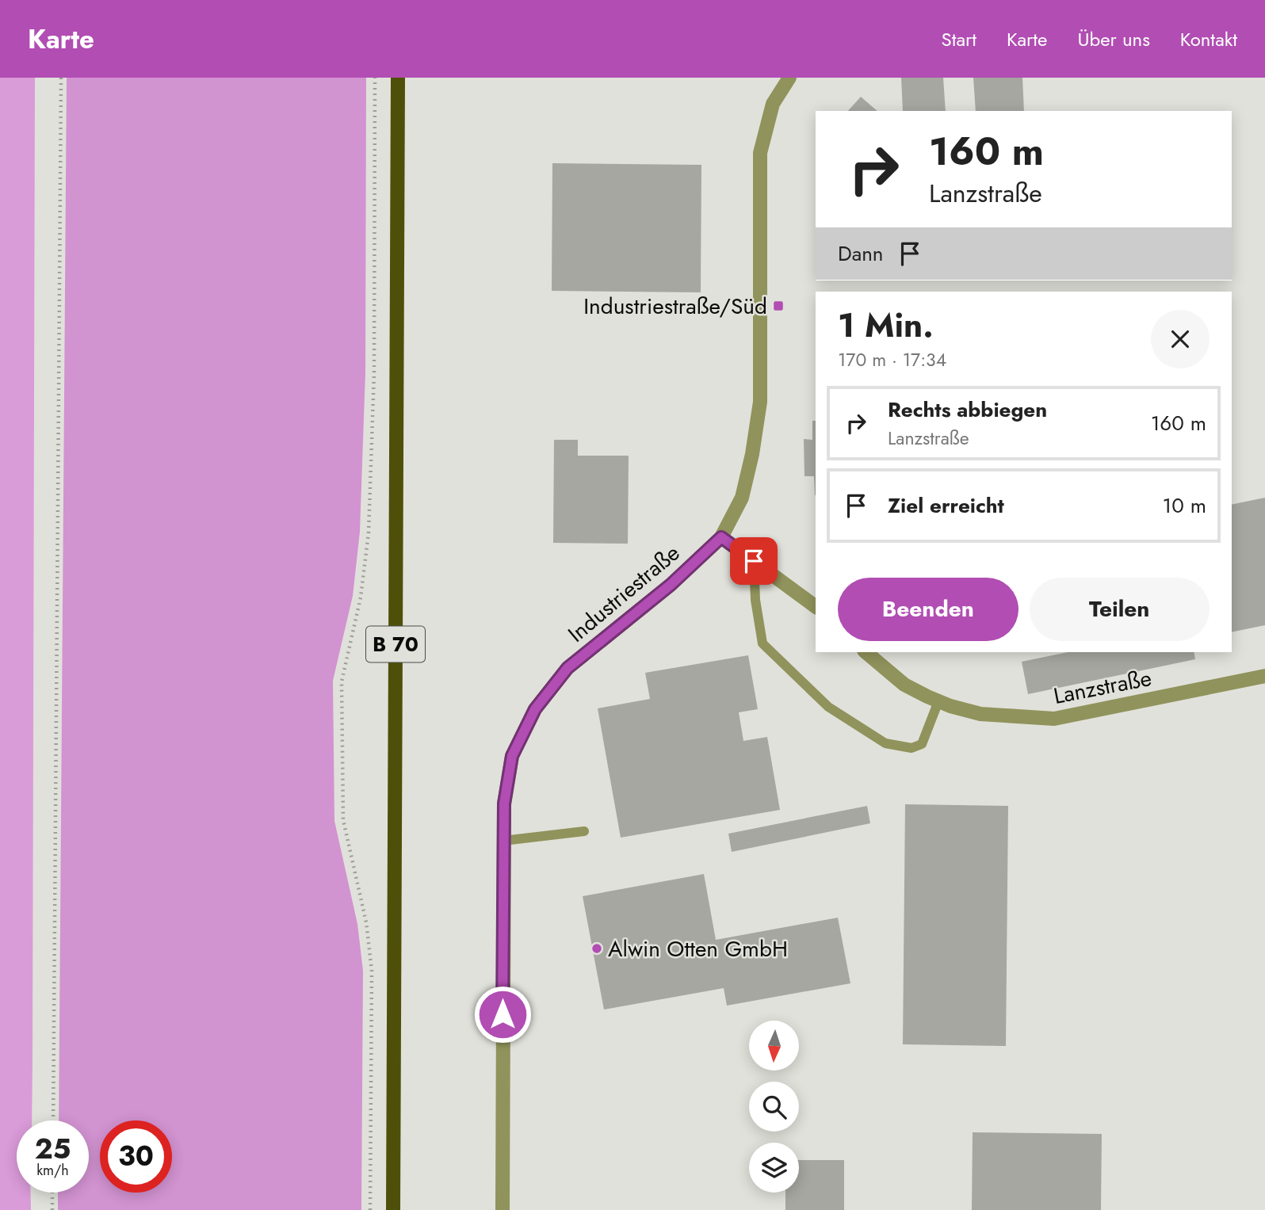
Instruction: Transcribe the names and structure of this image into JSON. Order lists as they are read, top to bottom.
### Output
{
  "streets": {
    "main road": ["B 70"],
    "street": ["Industriestraße", "Lanzstraße"]
  },
  "places": {
    "transit": ["Industriestraße/Süd"],
    "other": ["Alwin Otten GmbH"]
  },
  "north": "bottom",
  "page": {
    "header": "Karte",
    "nav": [
      "Start",
      "Karte",
      "Über uns",
      "Kontakt"
    ],
    "turn": ["160 m", "Lanzstraße"],
    "then": "Dann",
    "heading": ["1 Min.", "170 m · 17:34"],
    "list": [
      {
        "name": "Rechts abbiegen",
        "note": "Lanzstraße",
        "value": "160 m"
      },
      {
        "name": "Ziel erreicht",
        "value": "10 m"
      }
    ],
    "buttons": ["Beenden", "Teilen"],
    "speed": "25 km/h",
    "limit": "30"
  }
}
